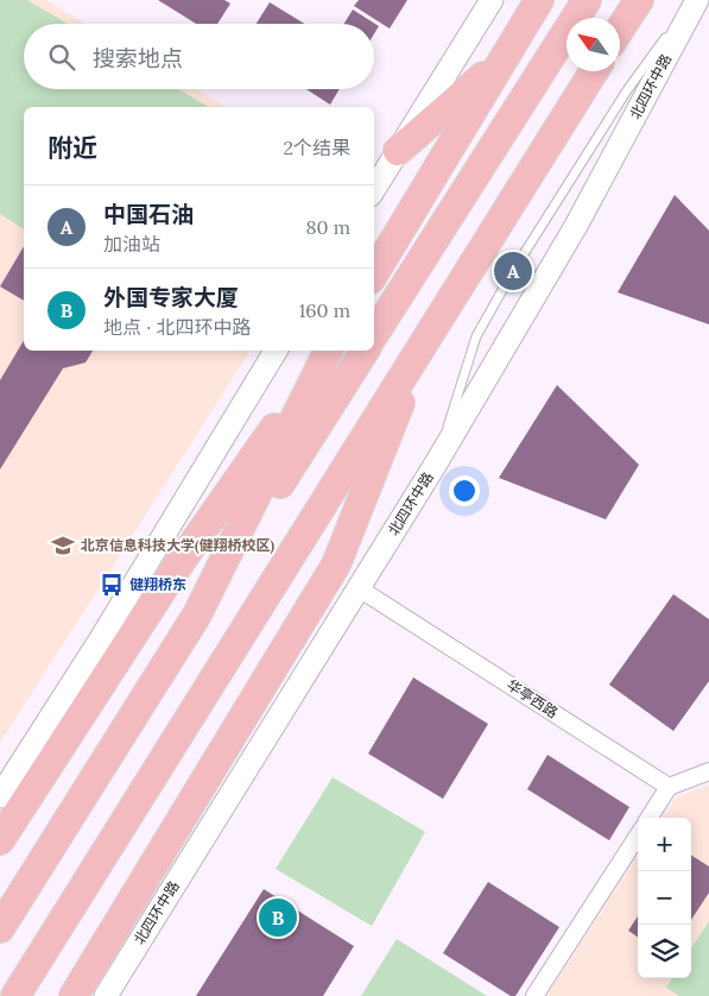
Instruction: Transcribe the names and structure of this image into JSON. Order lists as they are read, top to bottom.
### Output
{
  "streets": {
    "street": ["北四环中路", "华亭西路"]
  },
  "crossings": [
    ["北四环中路", "华亭西路"]
  ],
  "places": {
    "school or university": ["北京信息科技大学(健翔桥校区)"],
    "bus stop": ["健翔桥东"]
  },
  "north": "top left",
  "page": {
    "search": "搜索地点",
    "heading": ["附近", "2个结果"],
    "list": [
      {
        "mark": "A",
        "name": "中国石油",
        "note": "加油站",
        "value": "80 m"
      },
      {
        "mark": "B",
        "name": "外国专家大厦",
        "note": "地点 · 北四环中路",
        "value": "160 m"
      }
    ],
    "pins": ["A", "B"],
    "map_buttons": ["+", "−"]
  }
}
